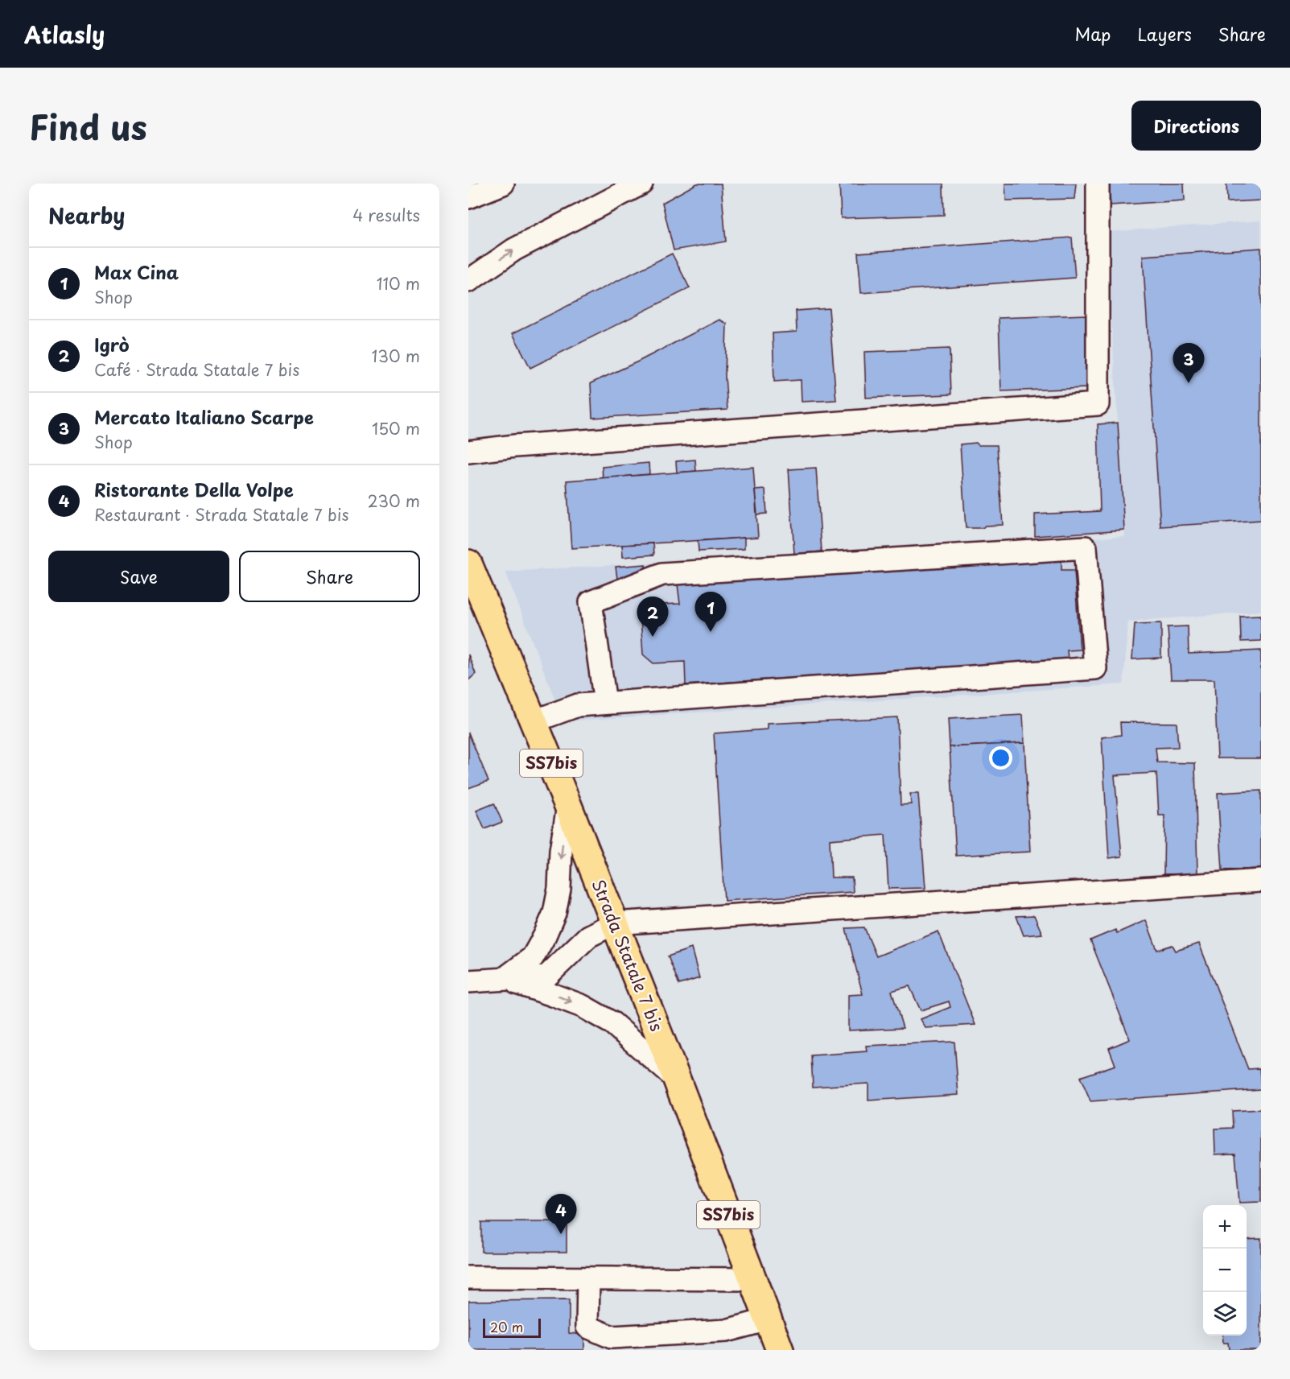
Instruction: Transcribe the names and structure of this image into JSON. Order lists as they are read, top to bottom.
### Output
{
  "streets": {
    "main road": ["SS7bis", "Strada Statale 7 bis"]
  },
  "scale_bar": "20 m",
  "page": {
    "header": "Atlasly",
    "nav": ["Map", "Layers", "Share"],
    "title": "Find us",
    "buttons": [
      "Directions",
      ["Save", "Share"]
    ],
    "heading": ["Nearby", "4 results"],
    "list": [
      {
        "mark": "1",
        "name": "Max Cina",
        "note": "Shop",
        "value": "110 m"
      },
      {
        "mark": "2",
        "name": "Igrò",
        "note": "Café · Strada Statale 7 bis",
        "value": "130 m"
      },
      {
        "mark": "3",
        "name": "Mercato Italiano Scarpe",
        "note": "Shop",
        "value": "150 m"
      },
      {
        "mark": "4",
        "name": "Ristorante Della Volpe",
        "note": "Restaurant · Strada Statale 7 bis",
        "value": "230 m"
      }
    ],
    "pins": [
      "3",
      "1",
      "2",
      "4"
    ],
    "map_buttons": ["+", "−"],
    "scale": "20 m"
  }
}
